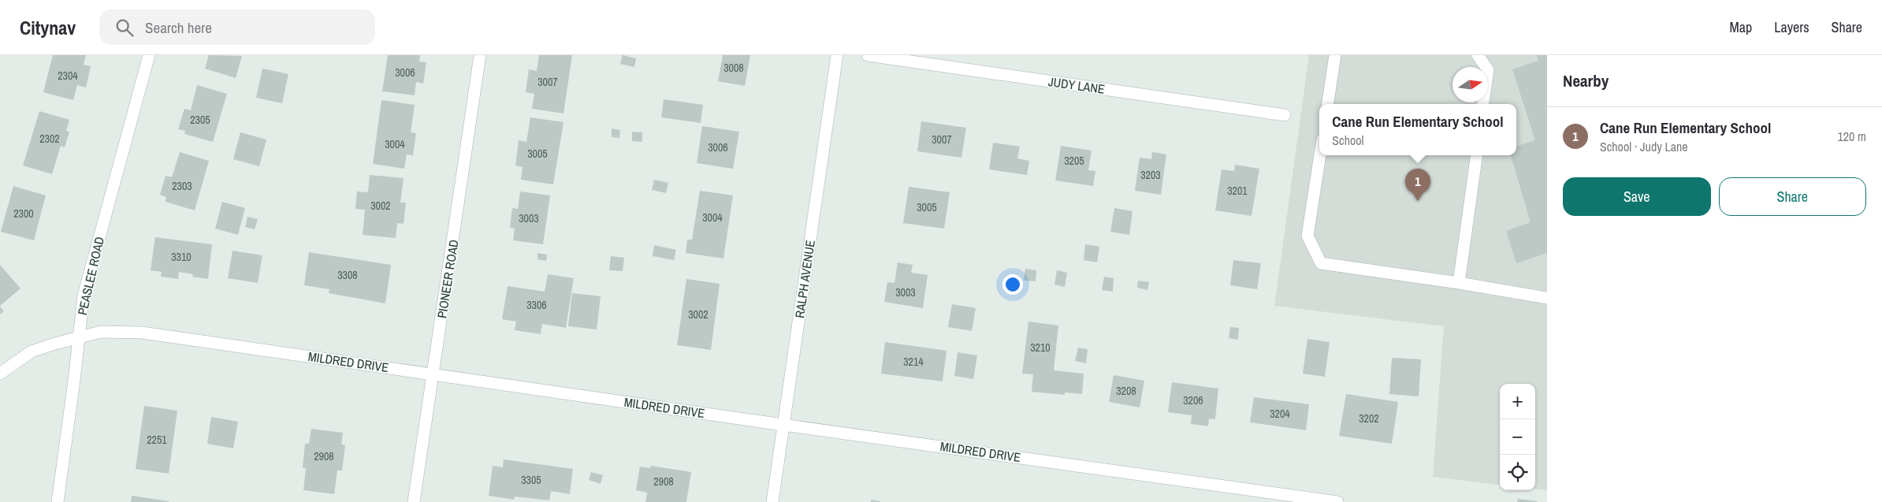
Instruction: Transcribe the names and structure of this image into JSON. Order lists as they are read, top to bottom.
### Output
{
  "streets": {
    "street": [
      "JUDY LANE",
      "PEASLEE ROAD",
      "PIONEER ROAD",
      "RALPH AVENUE",
      "MILDRED DRIVE"
    ]
  },
  "crossings": [
    ["PEASLEE ROAD", "MILDRED DRIVE"],
    ["PIONEER ROAD", "MILDRED DRIVE"],
    ["RALPH AVENUE", "MILDRED DRIVE"]
  ],
  "house_numbers": [
    "3008",
    "3006",
    "2304",
    "3007",
    "2305",
    "2302",
    "3007",
    "3004",
    "3006",
    "3005",
    "3205",
    "3203",
    "2303",
    "3201",
    "3002",
    "3005",
    "2300",
    "3004",
    "3003",
    "3310",
    "3308",
    "3003",
    "3306",
    "3002",
    "3210",
    "3214",
    "3208",
    "3206",
    "3204",
    "3202",
    "2251",
    "2908",
    "3305",
    "2908"
  ],
  "north": "right",
  "page": {
    "header": "Citynav",
    "search": "Search here",
    "nav": ["Map", "Layers", "Share"],
    "heading": "Nearby",
    "popup": ["Cane Run Elementary School", "School"],
    "list": [
      {
        "mark": "1",
        "name": "Cane Run Elementary School",
        "note": "School · Judy Lane",
        "value": "120 m"
      }
    ],
    "buttons": ["Save", "Share"],
    "pins": "1",
    "map_buttons": ["+", "−"]
  }
}
